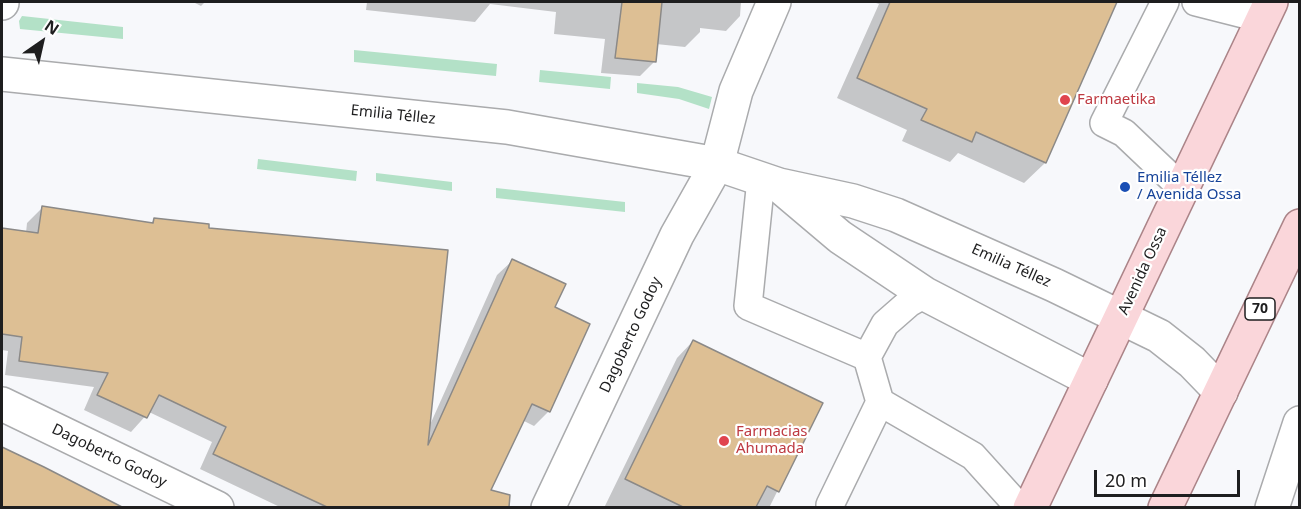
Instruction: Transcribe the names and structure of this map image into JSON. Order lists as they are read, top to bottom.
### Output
{
  "streets": {
    "main road": ["Avenida Ossa", "70"],
    "street": ["Emilia Téllez", "Dagoberto Godoy"]
  },
  "crossings": [
    ["Emilia Téllez", "Avenida Ossa"],
    ["Emilia Téllez", "70"],
    ["Emilia Téllez", "Dagoberto Godoy"]
  ],
  "places": ["Farmaetika", "Emilia Téllez / Avenida Ossa", "Farmacias Ahumada"],
  "scale_bar": "20 m",
  "north": "top right"
}
